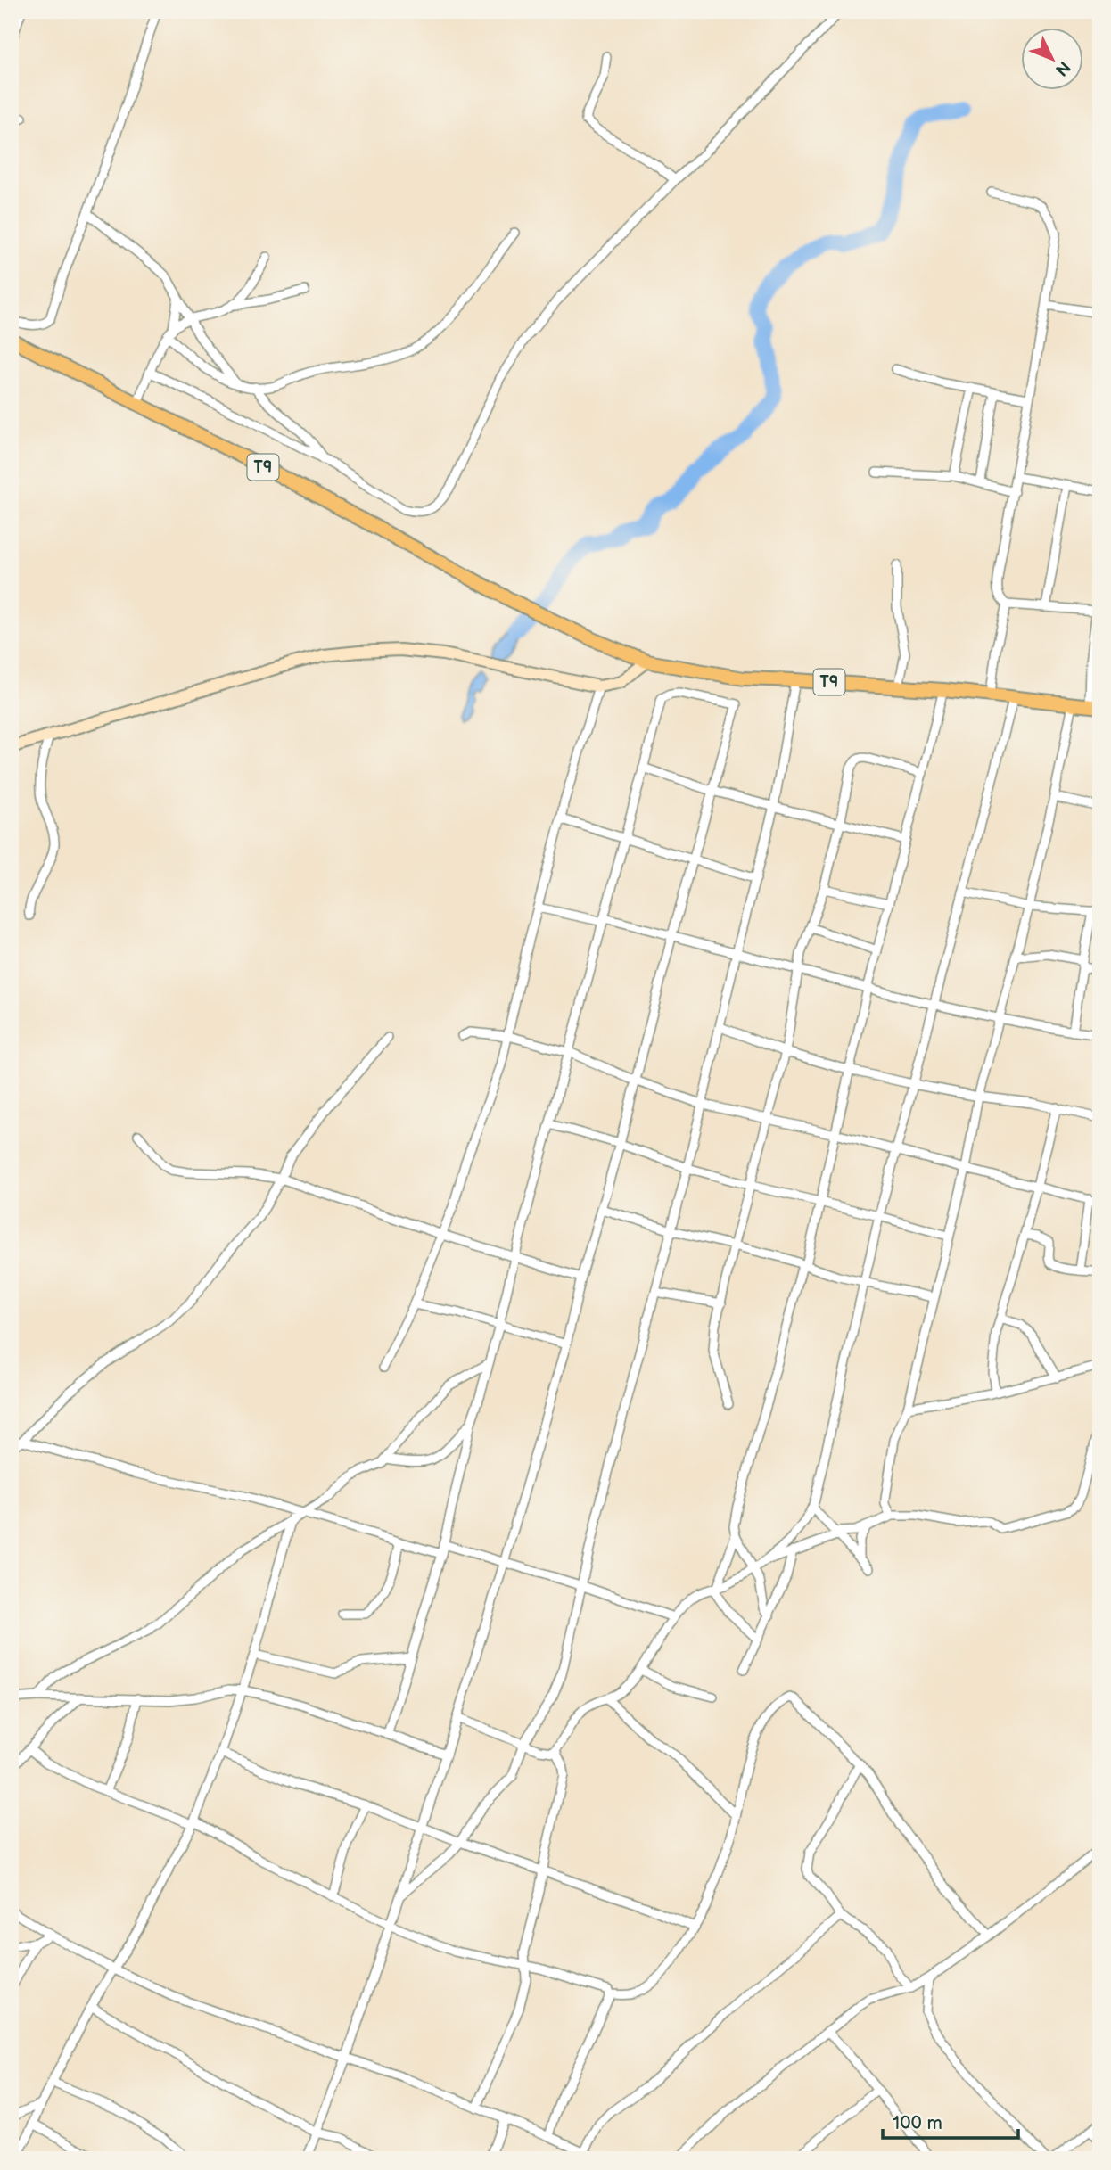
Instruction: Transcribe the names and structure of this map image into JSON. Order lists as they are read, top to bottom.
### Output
{
  "streets": {
    "highway": ["T9"]
  },
  "scale_bar": "100 m",
  "north": "bottom right"
}
